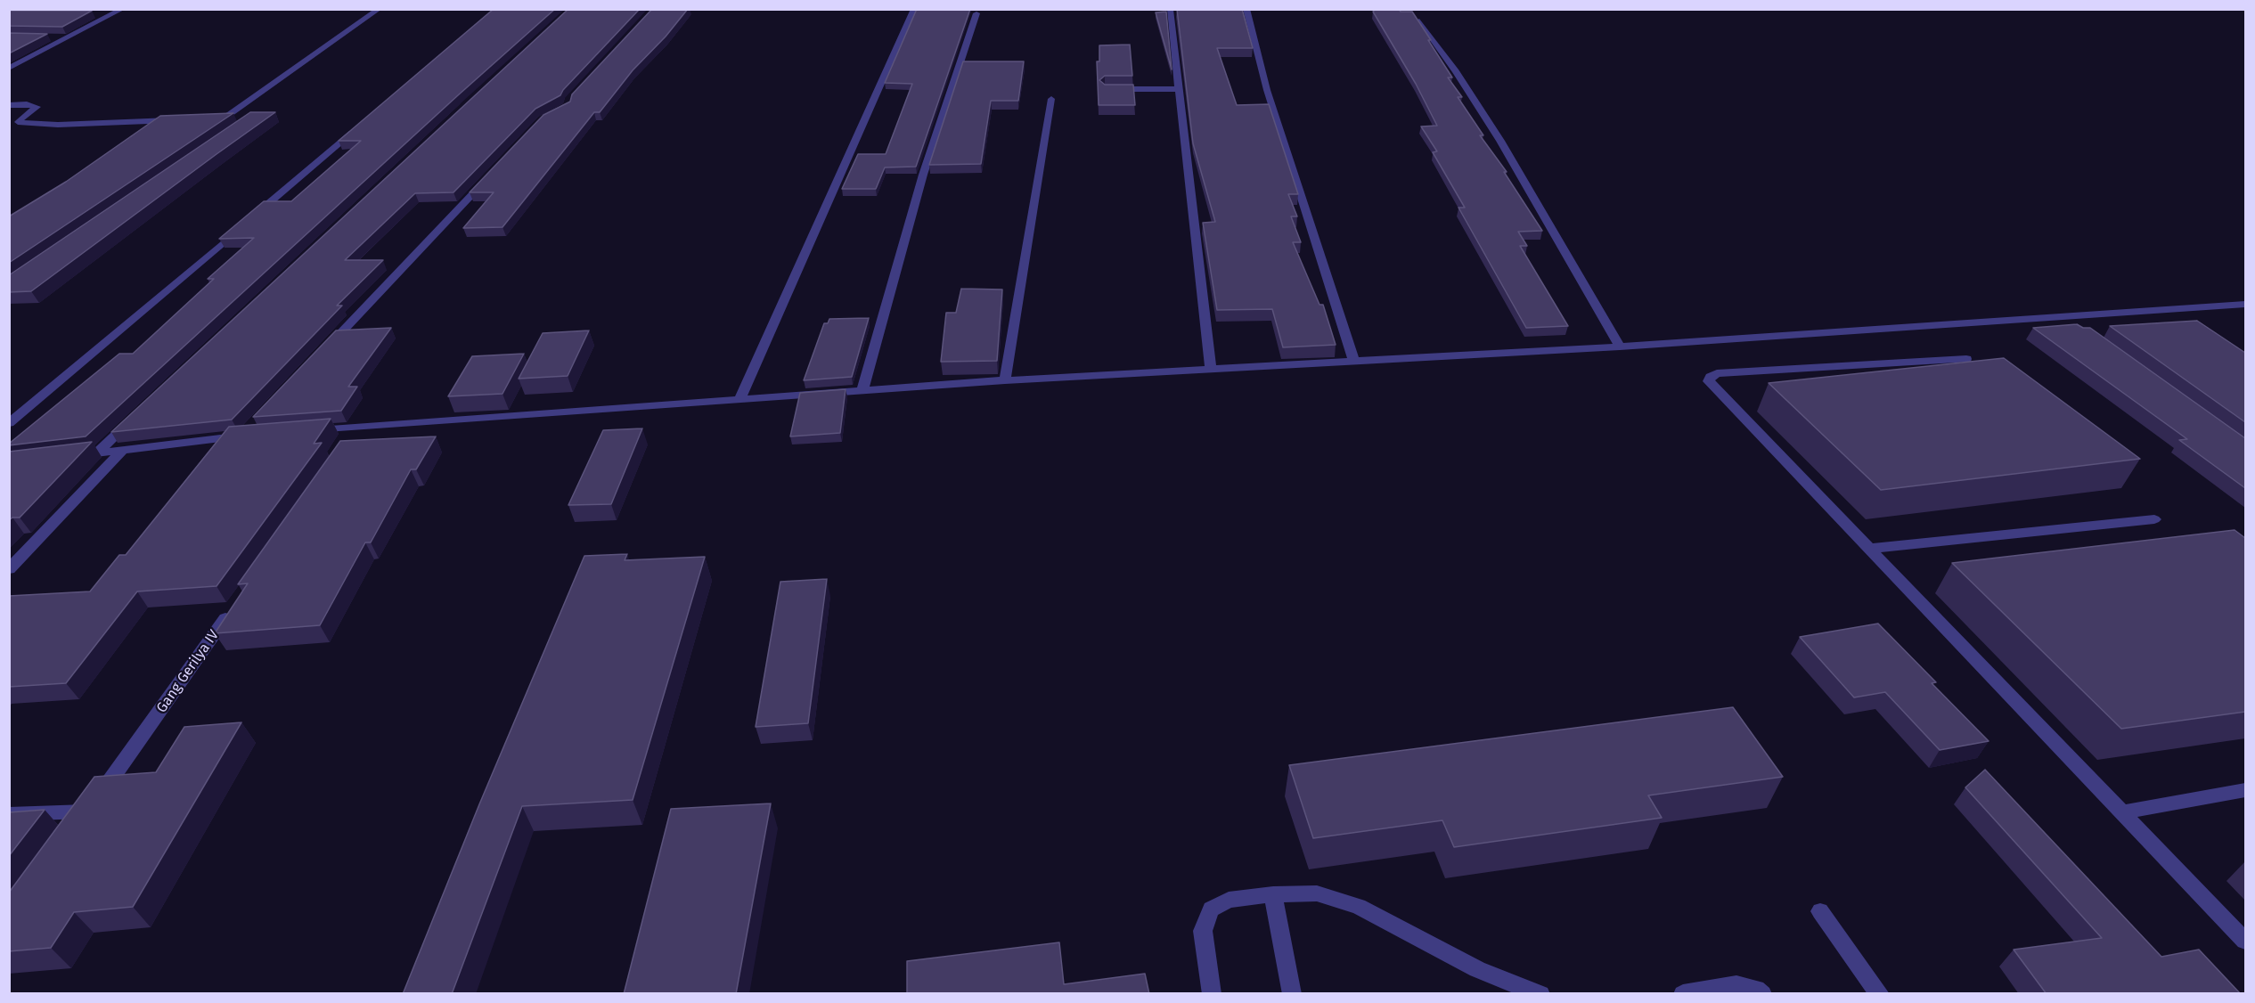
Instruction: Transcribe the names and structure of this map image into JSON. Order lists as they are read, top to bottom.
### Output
{
  "streets": {
    "street": ["Gang Gerilya IV"]
  }
}
